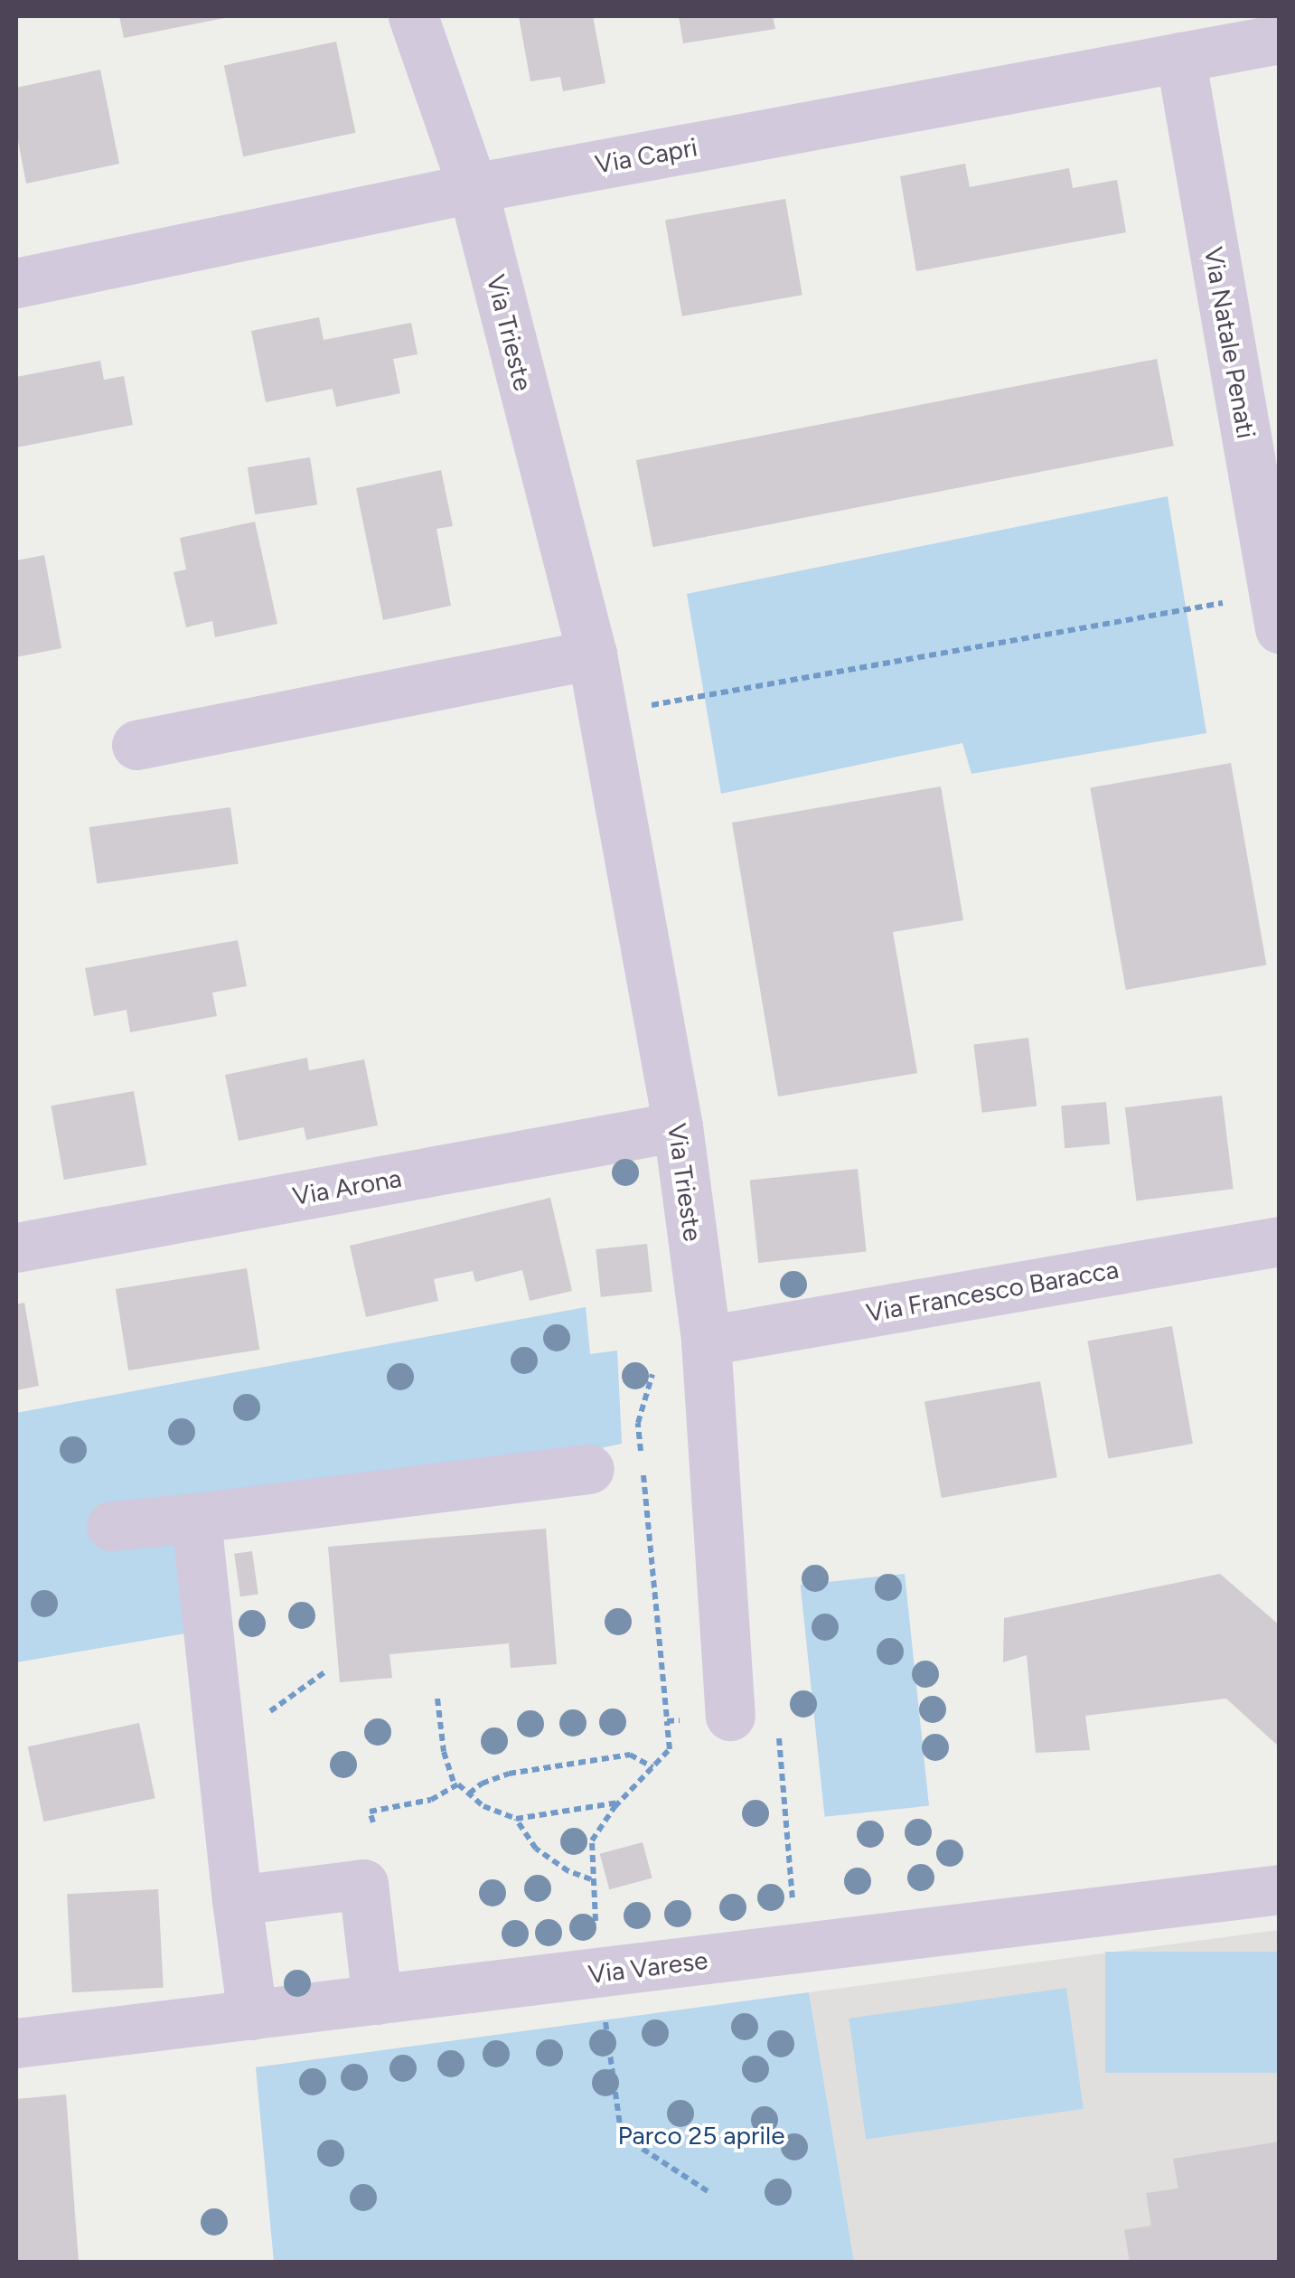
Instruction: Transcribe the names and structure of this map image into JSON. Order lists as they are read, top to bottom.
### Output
{
  "streets": {
    "street": [
      "Via Capri",
      "Via Trieste",
      "Via Natale Penati",
      "Via Arona",
      "Via Francesco Baracca",
      "Via Varese"
    ]
  },
  "crossings": [
    ["Via Capri", "Via Trieste"],
    ["Via Capri", "Via Natale Penati"],
    ["Via Trieste", "Via Arona"],
    ["Via Trieste", "Via Francesco Baracca"]
  ],
  "parks": ["Parco 25 aprile"]
}
